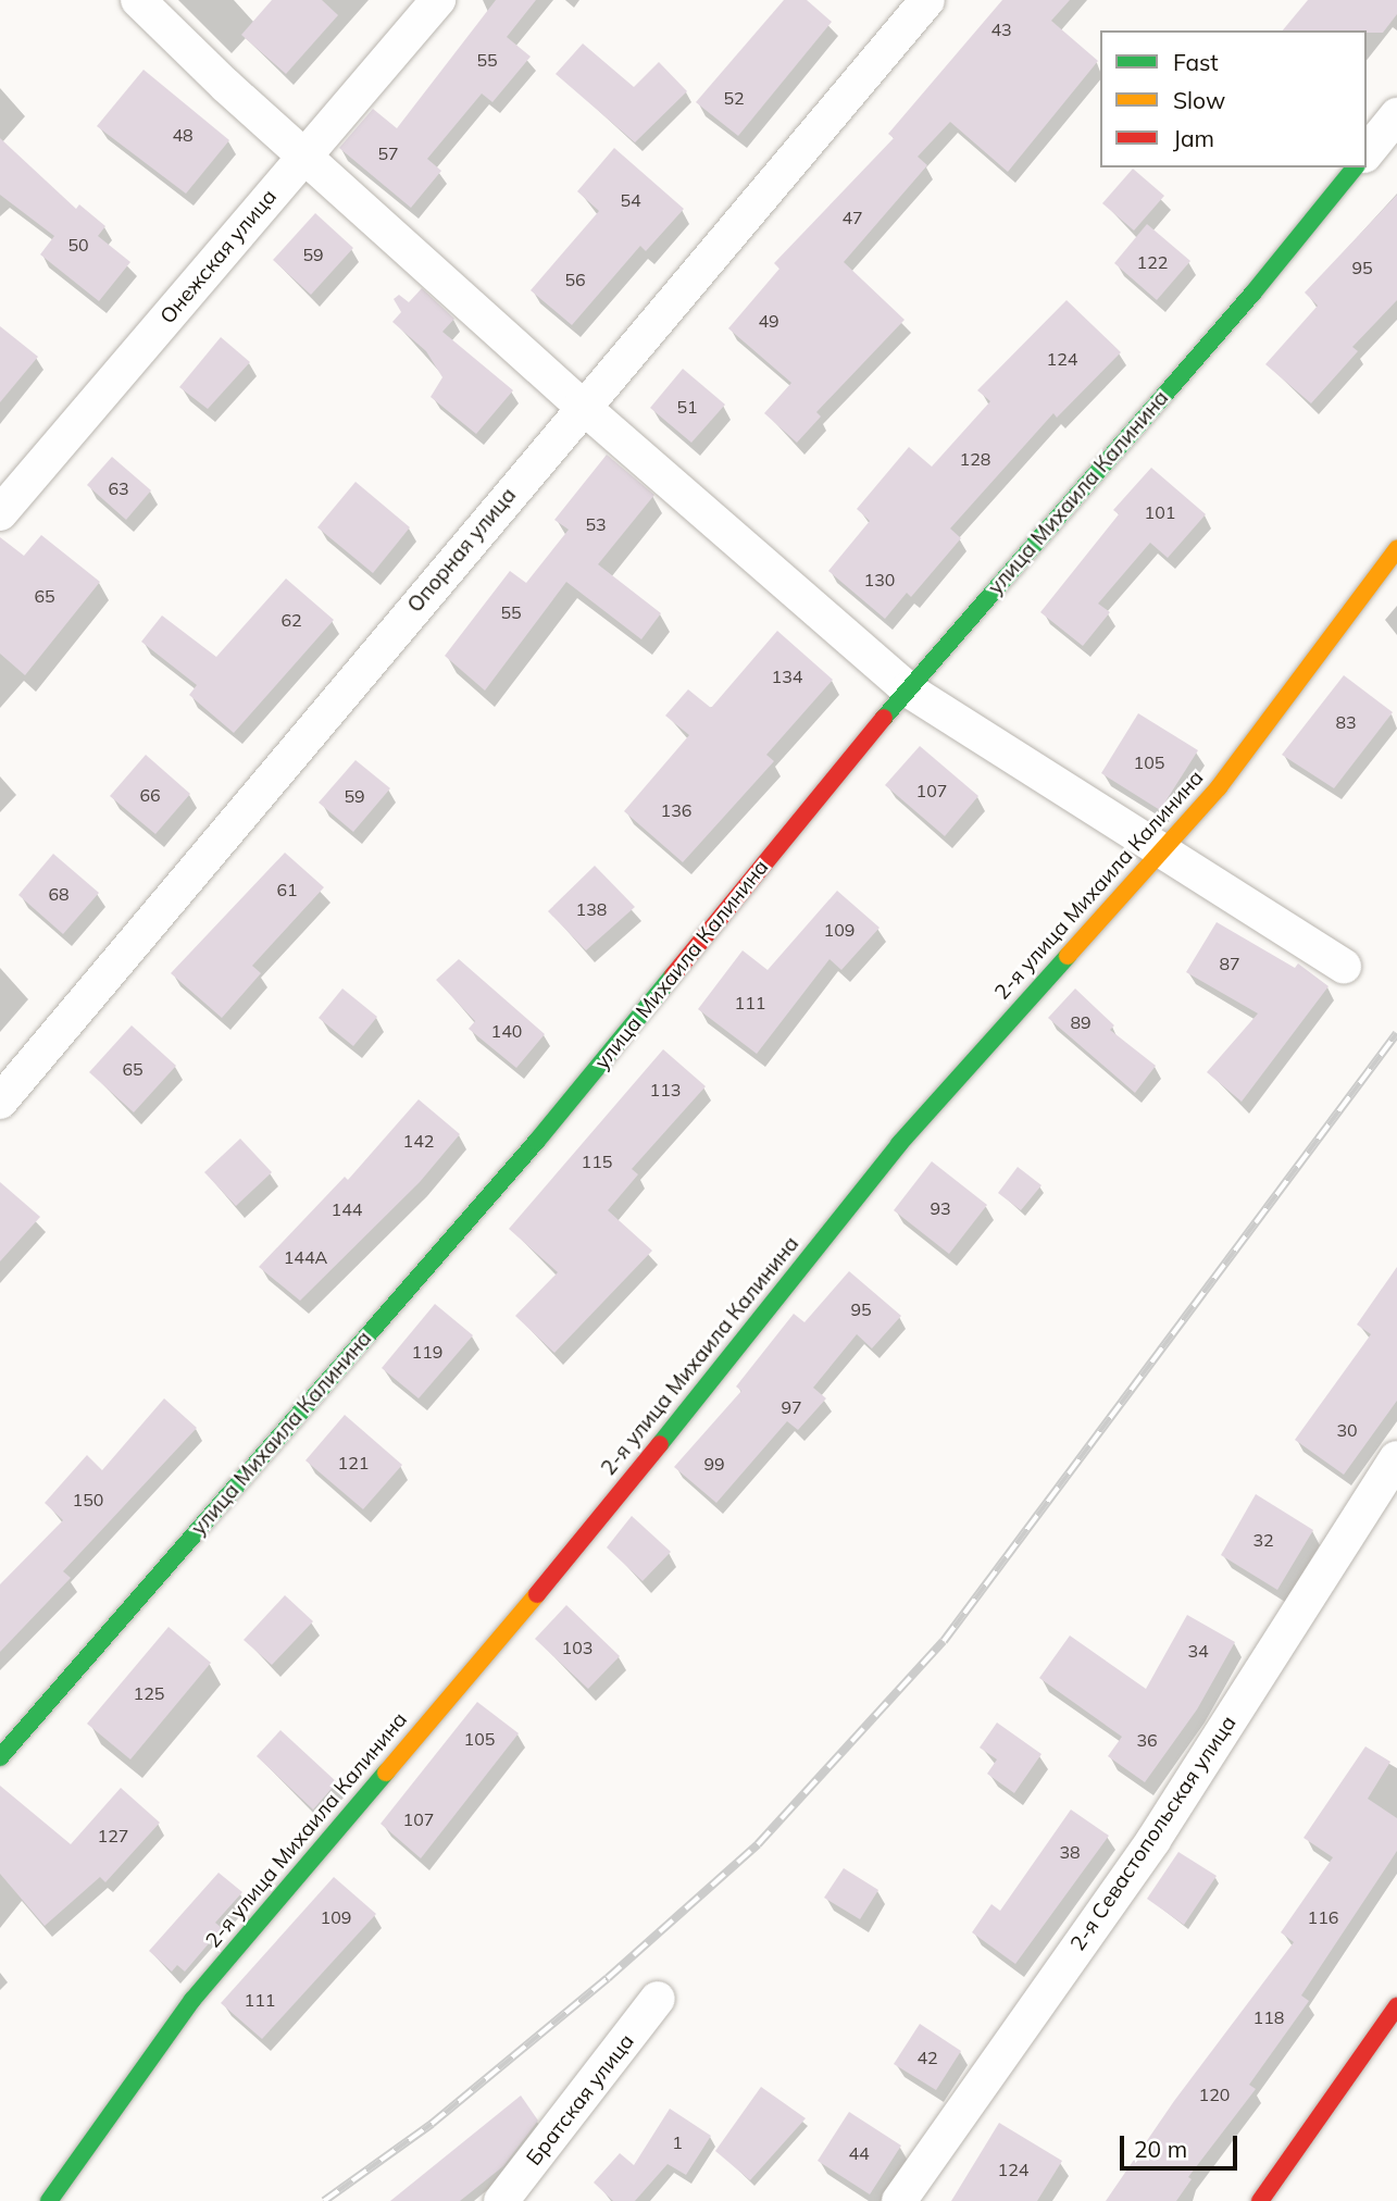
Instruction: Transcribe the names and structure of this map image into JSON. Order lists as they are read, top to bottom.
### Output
{
  "streets": {
    "street": [
      "Онежская улица",
      "улица Михаила Калинина",
      "Опорная улица",
      "2-я улица Михаила Калинина",
      "2-я Севастопольская улица",
      "Братская улица"
    ]
  },
  "house_numbers": [
    "43",
    "55",
    "52",
    "48",
    "57",
    "54",
    "47",
    "50",
    "59",
    "122",
    "95",
    "56",
    "49",
    "124",
    "51",
    "128",
    "63",
    "101",
    "53",
    "130",
    "65",
    "55",
    "62",
    "134",
    "83",
    "105",
    "107",
    "66",
    "59",
    "136",
    "61",
    "68",
    "138",
    "109",
    "87",
    "111",
    "89",
    "140",
    "65",
    "113",
    "142",
    "115",
    "93",
    "144",
    "144А",
    "95",
    "119",
    "97",
    "30",
    "121",
    "99",
    "150",
    "32",
    "103",
    "34",
    "125",
    "105",
    "36",
    "107",
    "127",
    "38",
    "109",
    "116",
    "111",
    "118",
    "42",
    "120",
    "1",
    "44",
    "124"
  ],
  "legend": ["Fast", "Slow", "Jam"],
  "scale_bar": "20 m"
}
